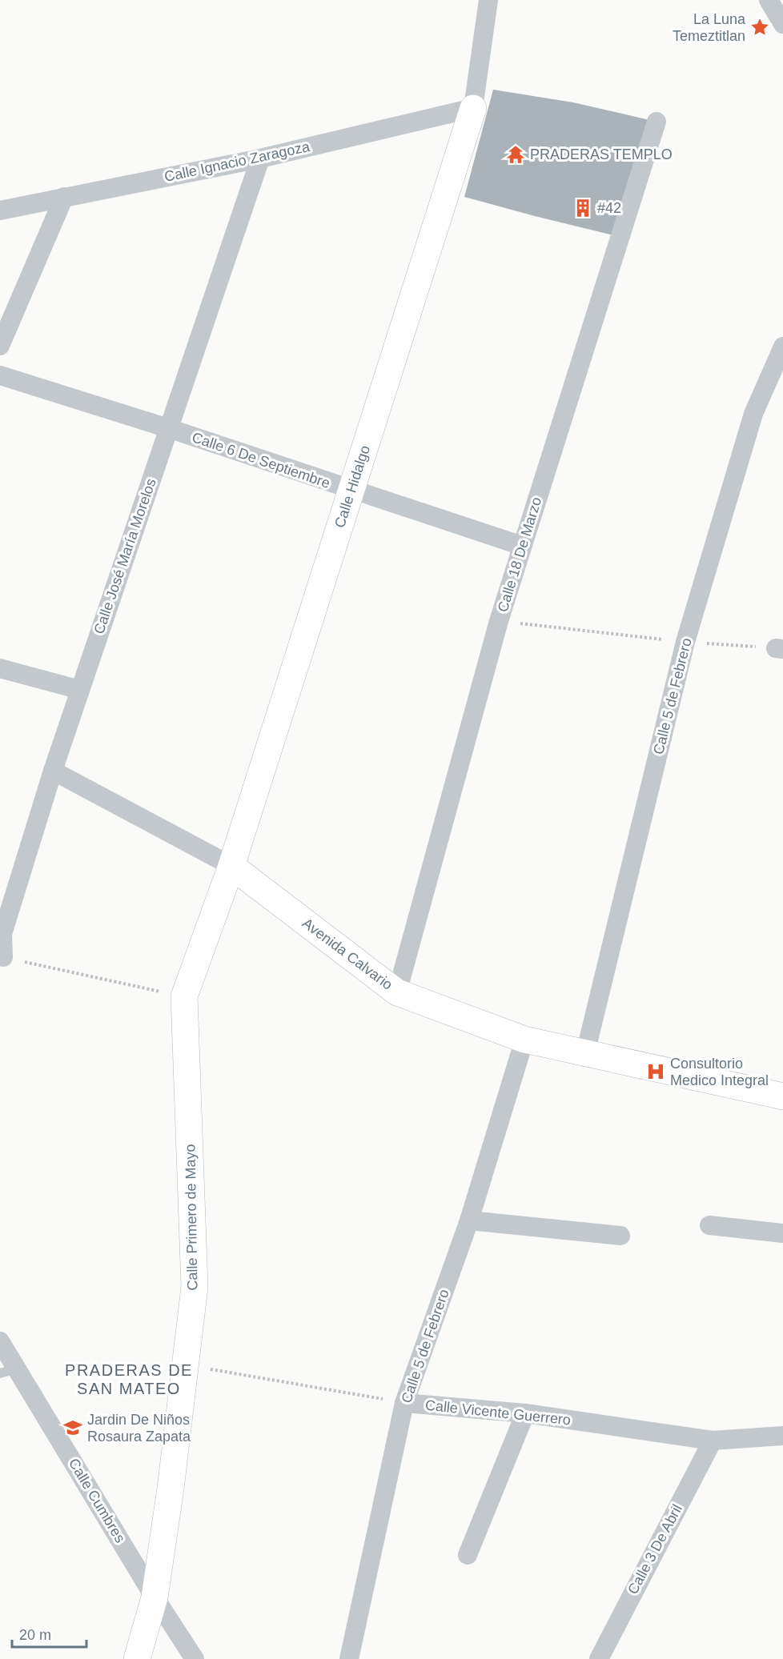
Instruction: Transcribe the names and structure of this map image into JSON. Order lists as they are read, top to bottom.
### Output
{
  "streets": {
    "street": [
      "Calle Ignacio Zaragoza",
      "Calle 6 De Septiembre",
      "Calle Hidalgo",
      "Calle 18 De Marzo",
      "Calle José María Morelos",
      "Calle 5 de Febrero",
      "Avenida Calvario",
      "Calle Primero de Mayo",
      "Calle Vicente Guerrero",
      "Calle Cumbres",
      "Calle 3 De Abril"
    ]
  },
  "crossings": [
    ["Calle Ignacio Zaragoza", "Calle Hidalgo"],
    ["Calle Ignacio Zaragoza", "Calle José María Morelos"],
    ["Calle 6 De Septiembre", "Calle Hidalgo"],
    ["Calle 6 De Septiembre", "Calle 18 De Marzo"],
    ["Calle 6 De Septiembre", "Calle José María Morelos"],
    ["Calle Hidalgo", "Avenida Calvario"],
    ["Calle Hidalgo", "Calle Primero de Mayo"],
    ["Calle 18 De Marzo", "Avenida Calvario"],
    ["Calle José María Morelos", "Avenida Calvario"],
    ["Calle 5 de Febrero", "Avenida Calvario"],
    ["Calle 5 de Febrero", "Calle Vicente Guerrero"],
    ["Avenida Calvario", "Calle Primero de Mayo"],
    ["Calle Primero de Mayo", "Calle Vicente Guerrero"],
    ["Calle Primero de Mayo", "Calle Cumbres"],
    ["Calle Vicente Guerrero", "Calle 3 De Abril"]
  ],
  "districts": ["PRADERAS DE SAN MATEO"],
  "places": {
    "place": ["La Luna Temeztitlan"],
    "temple": ["PRADERAS TEMPLO"],
    "building": ["#42"],
    "hospital": ["Consultorio Medico Integral"],
    "school or university": ["Jardin De Niños Rosaura Zapata"]
  },
  "scale_bar": "20 m"
}
